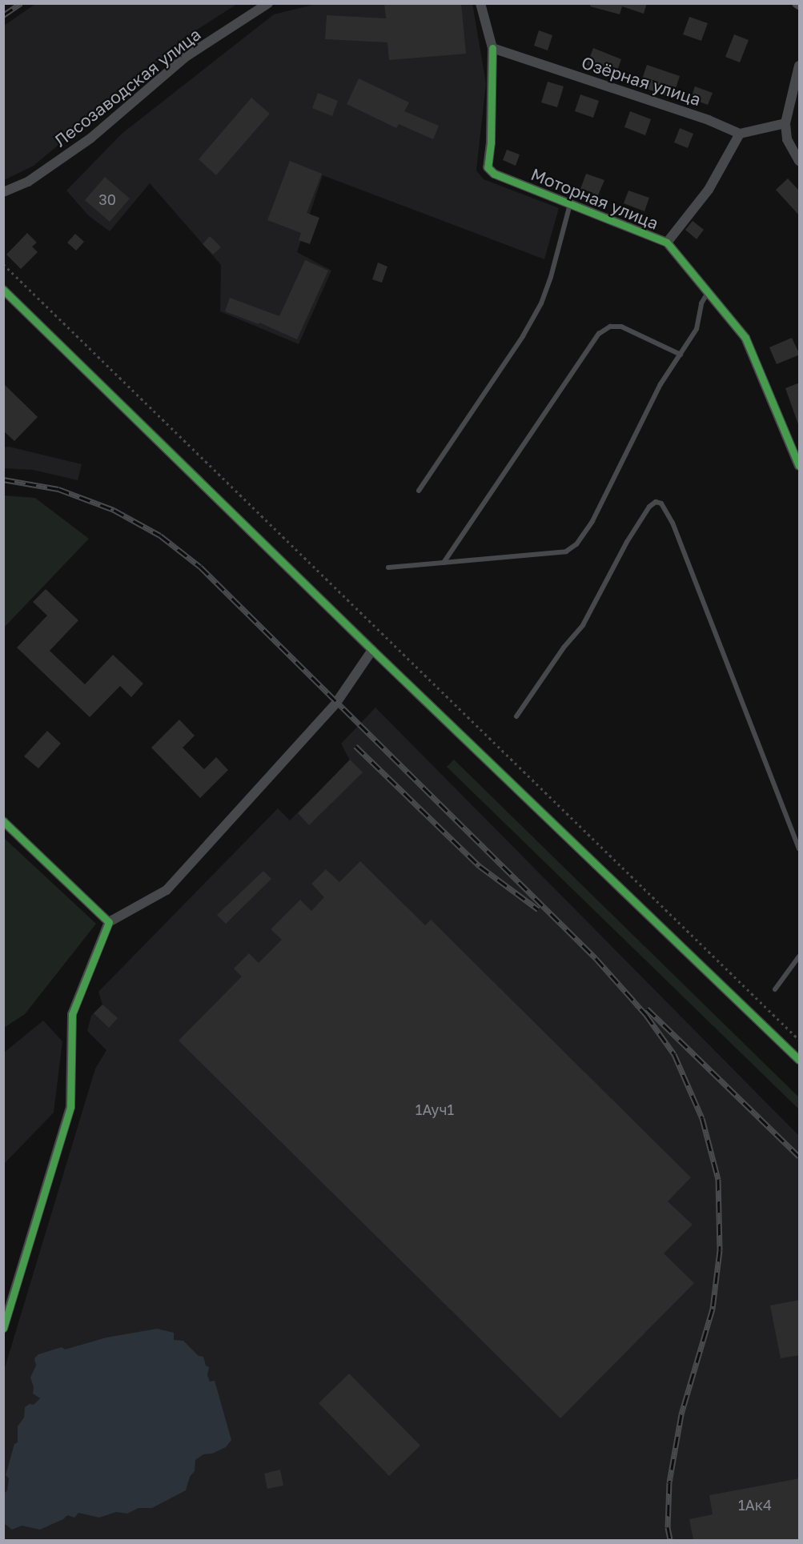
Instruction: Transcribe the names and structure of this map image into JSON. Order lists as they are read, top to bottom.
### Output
{
  "streets": {
    "street": ["Озёрная улица", "Лесозаводская улица", "Моторная улица"]
  },
  "crossings": [
    ["Озёрная улица", "Моторная улица"]
  ],
  "house_numbers": ["30", "1Ауч1", "1Ак4"]
}
